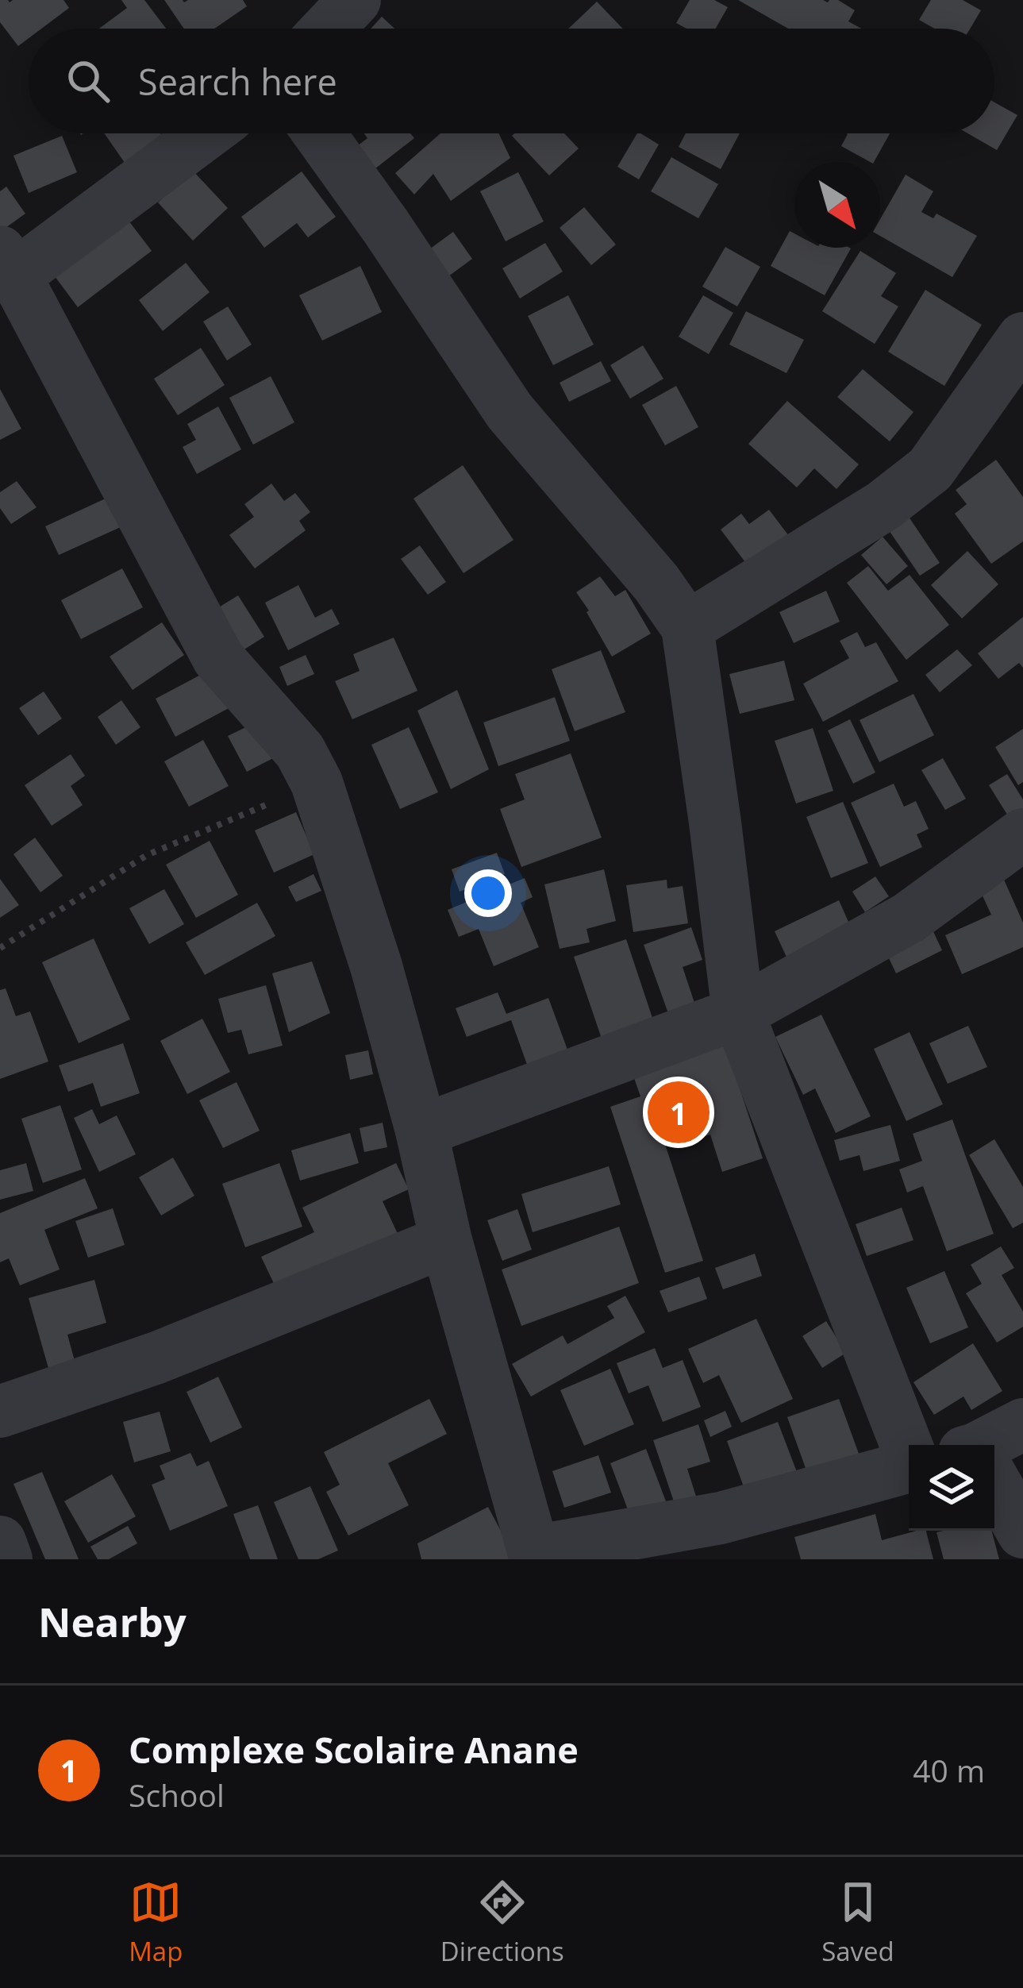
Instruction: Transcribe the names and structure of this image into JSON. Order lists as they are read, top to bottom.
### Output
{
  "north": "bottom right",
  "page": {
    "search": "Search here",
    "pins": "1",
    "heading": "Nearby",
    "list": [
      {
        "mark": "1",
        "name": "Complexe Scolaire Anane",
        "note": "School",
        "value": "40 m"
      }
    ],
    "nav": ["Map", "Directions", "Saved"]
  }
}
